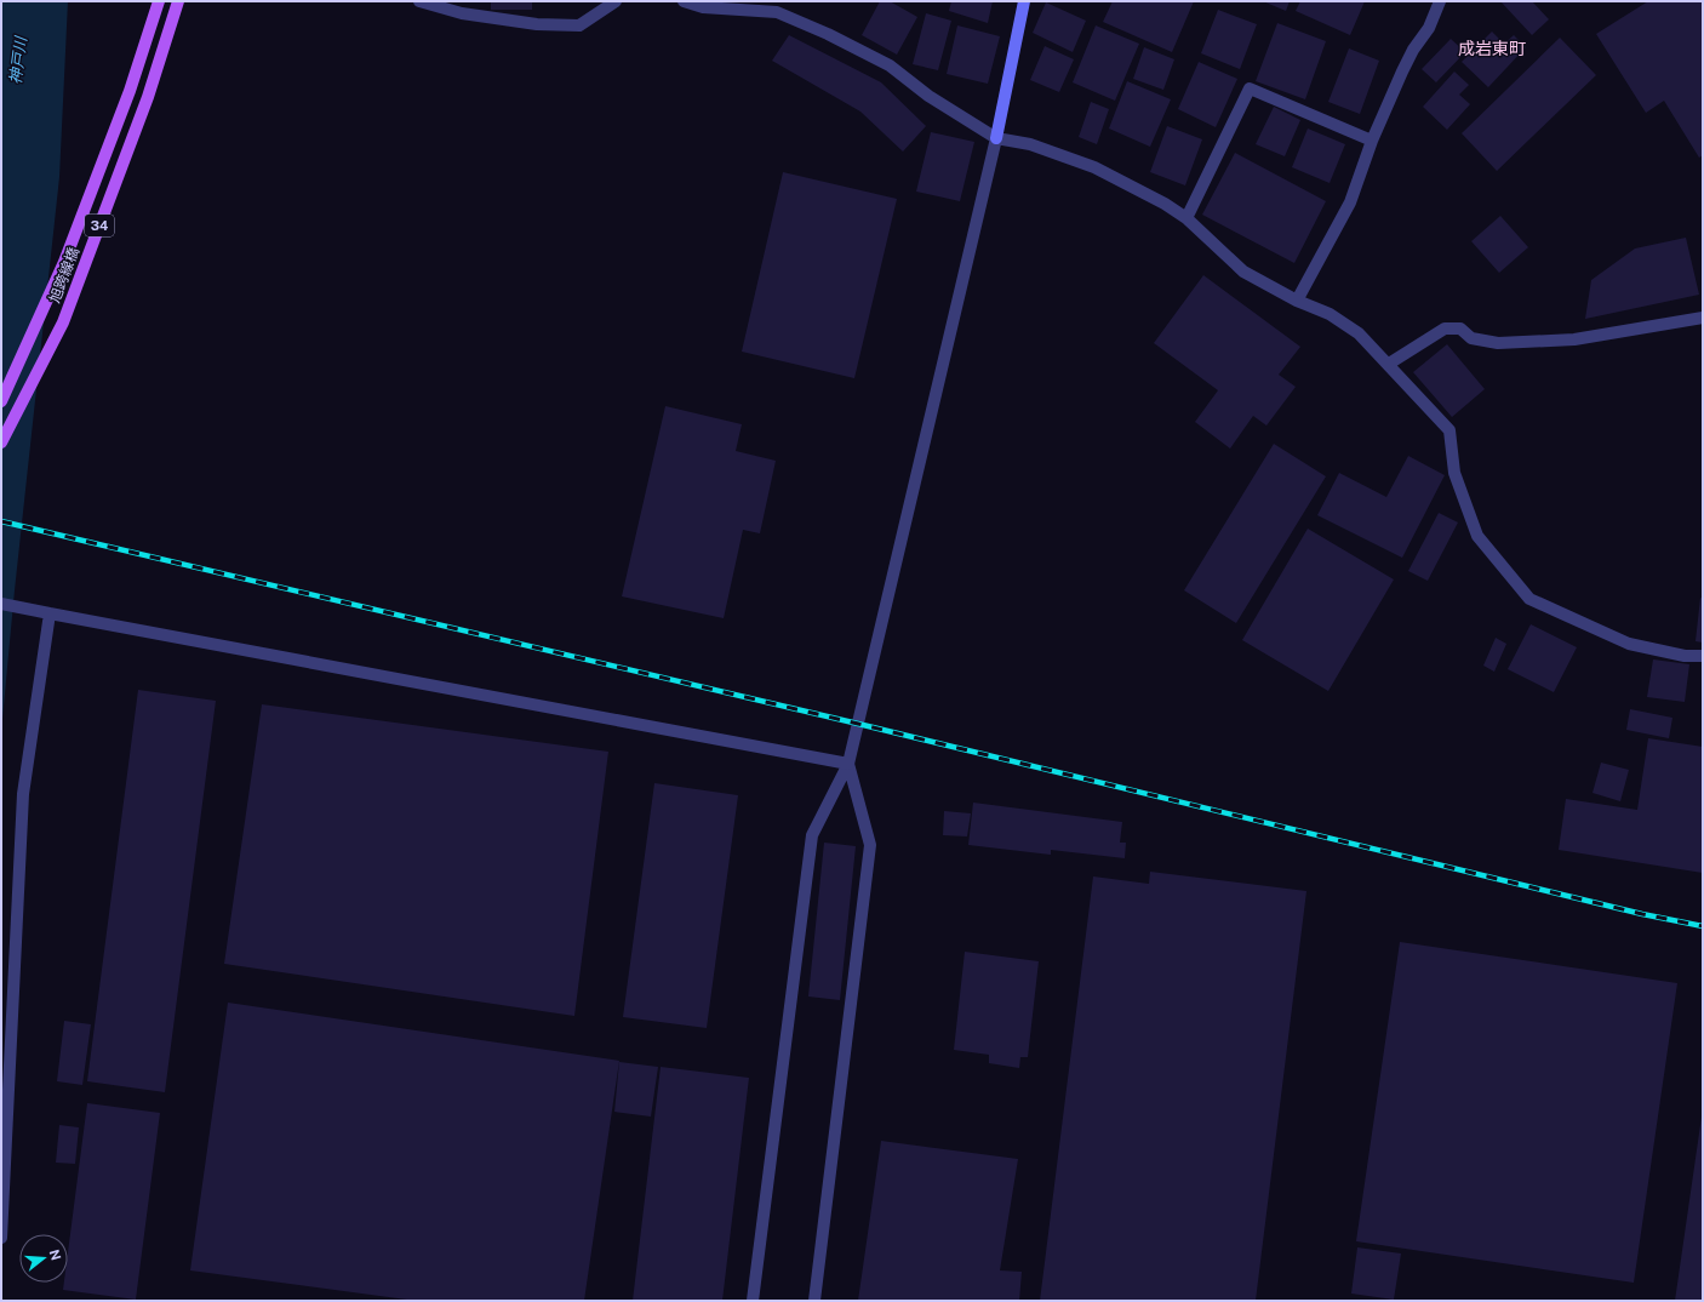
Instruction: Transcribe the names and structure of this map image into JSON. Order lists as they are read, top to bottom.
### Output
{
  "streets": {
    "main road": ["34", "旭跨線橋"]
  },
  "districts": ["成岩東町"],
  "water": ["神戸川"],
  "north": "right"
}
